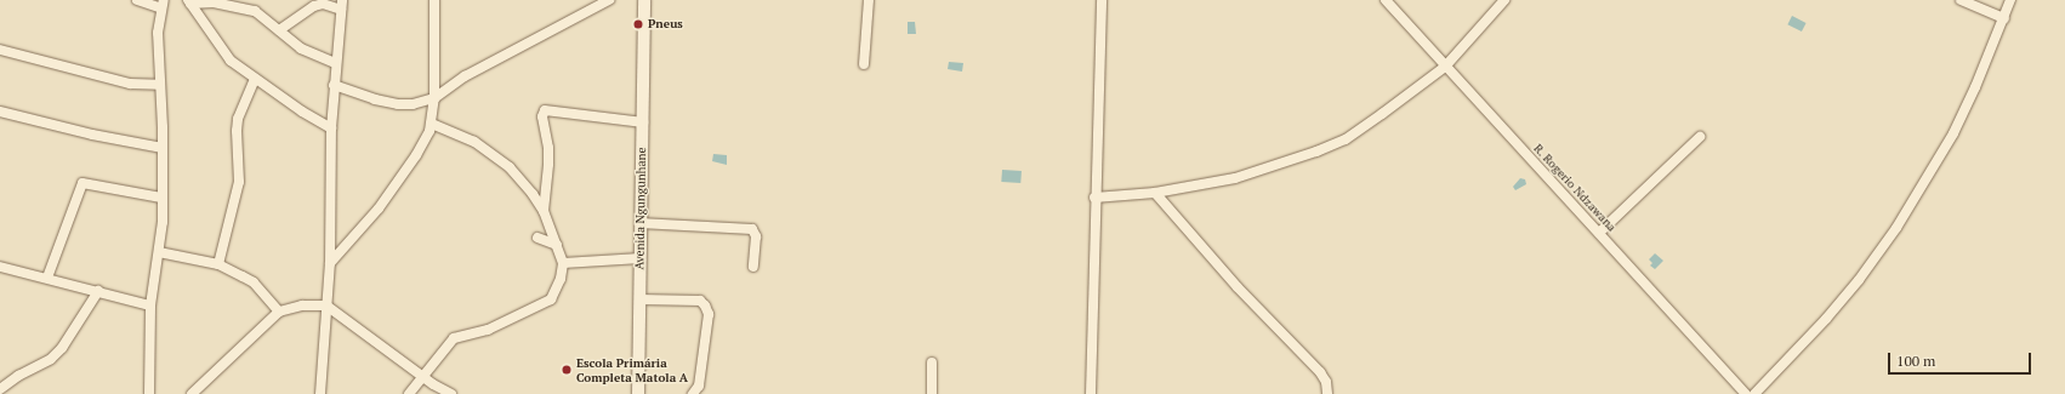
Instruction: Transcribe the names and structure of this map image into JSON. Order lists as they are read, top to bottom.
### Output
{
  "streets": {
    "street": ["R. Rogerio Ndzawana", "Avenida Ngungunhane"]
  },
  "places": ["Pneus", "Escola Primária Completa Matola A"],
  "scale_bar": "100 m"
}
